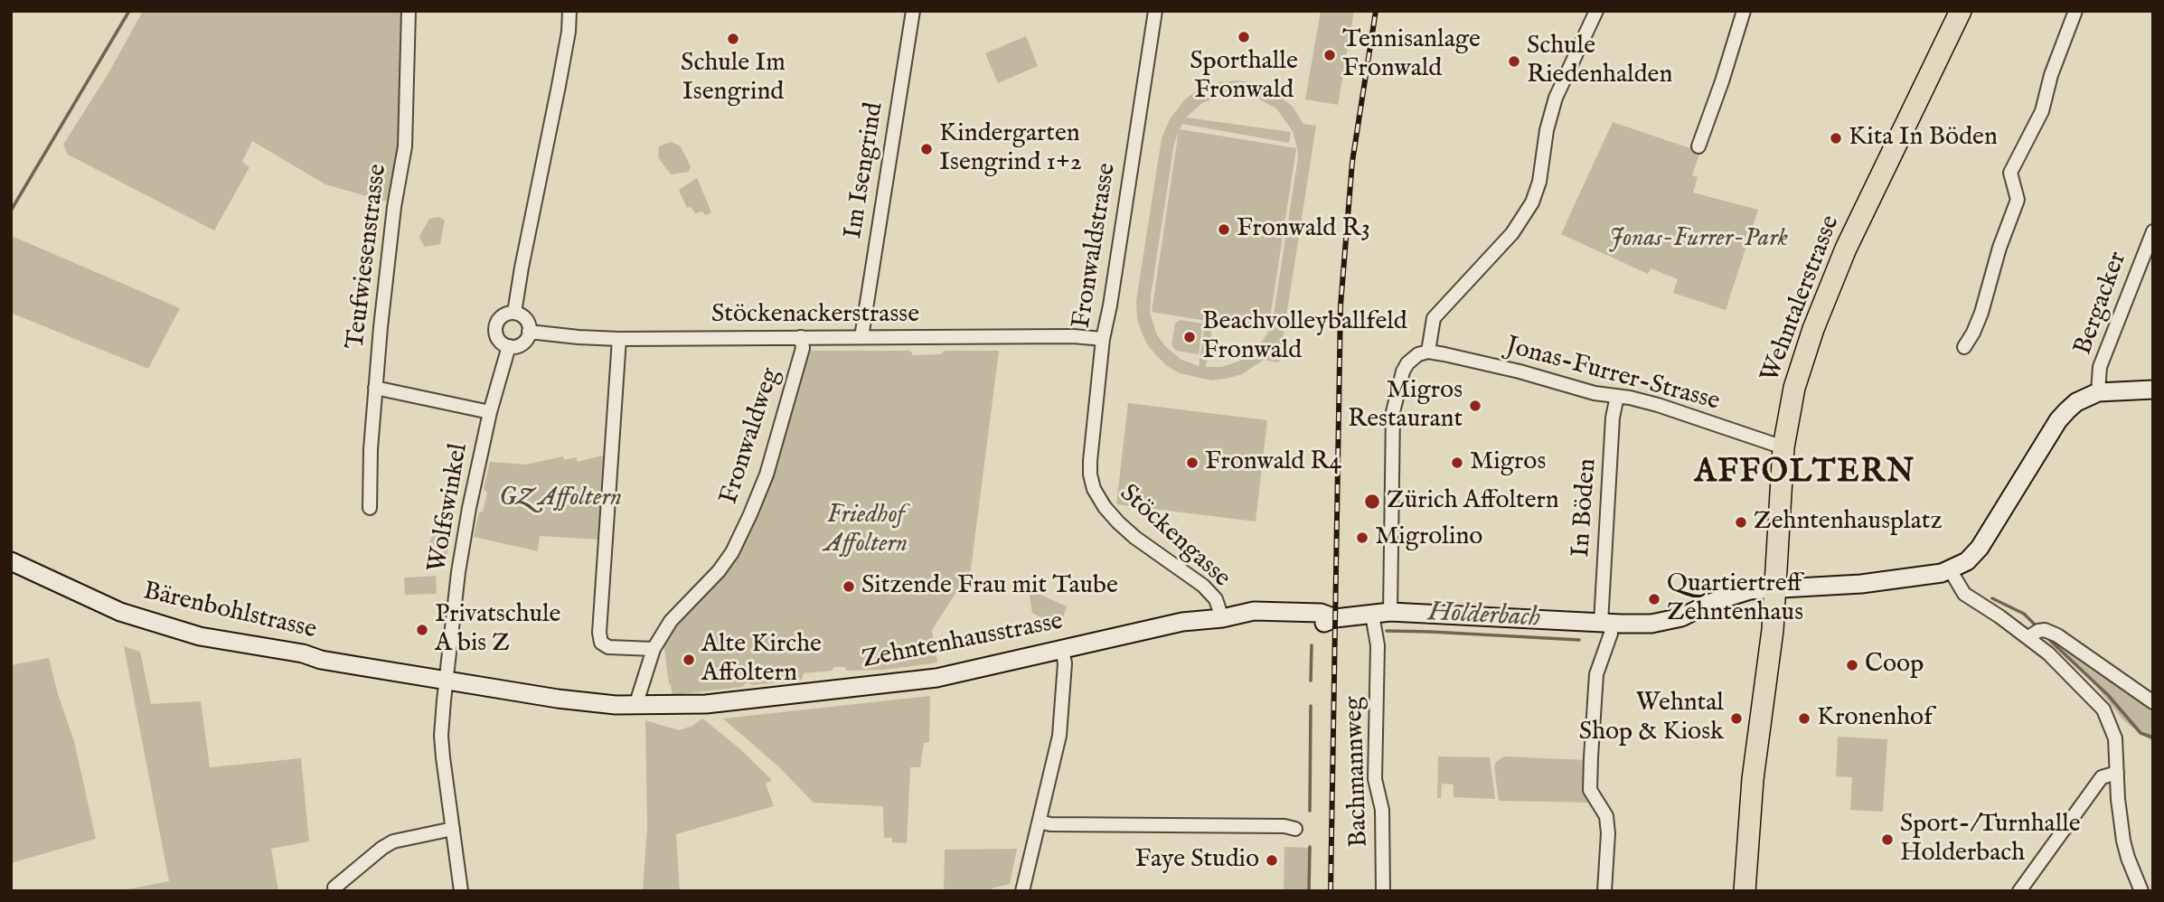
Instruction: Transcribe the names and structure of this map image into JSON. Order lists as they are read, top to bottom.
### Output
{
  "streets": {
    "main road": ["Wehntalerstrasse"],
    "street": [
      "Im Isengrind",
      "Fronwaldstrasse",
      "Teufwiesenstrasse",
      "Bergacker",
      "Stöckenackerstrasse",
      "Jonas-Furrer-Strasse",
      "Fronwaldweg",
      "Wolfswinkel",
      "In Böden",
      "Stöckengasse",
      "Bärenbohlstrasse",
      "Zehntenhausstrasse",
      "Bachmannweg"
    ]
  },
  "crossings": [
    ["Im Isengrind", "Stöckenackerstrasse"],
    ["Fronwaldstrasse", "Stöckenackerstrasse"],
    ["Fronwaldstrasse", "Stöckengasse"],
    ["Wehntalerstrasse", "Jonas-Furrer-Strasse"],
    ["Wehntalerstrasse", "Zehntenhausstrasse"],
    ["Stöckenackerstrasse", "Fronwaldweg"],
    ["Stöckenackerstrasse", "Wolfswinkel"],
    ["Jonas-Furrer-Strasse", "In Böden"],
    ["Fronwaldweg", "Zehntenhausstrasse"],
    ["Wolfswinkel", "Bärenbohlstrasse"],
    ["Wolfswinkel", "Zehntenhausstrasse"],
    ["In Böden", "Zehntenhausstrasse"],
    ["Stöckengasse", "Zehntenhausstrasse"],
    ["Bärenbohlstrasse", "Zehntenhausstrasse"],
    ["Zehntenhausstrasse", "Bachmannweg"]
  ],
  "districts": ["AFFOLTERN"],
  "water": ["Holderbach"],
  "parks": ["Jonas-Furrer-Park", "GZ Affoltern", "Friedhof Affoltern"],
  "places": [
    "Sporthalle Fronwald",
    "Schule Im Isengrind",
    "Tennisanlage Fronwald",
    "Schule Riedenhalden",
    "Kita In Böden",
    "Kindergarten Isengrind 1+2",
    "Fronwald R3",
    "Beachvolleyballfeld Fronwald",
    "Migros Restaurant",
    "Fronwald R4",
    "Migros",
    "Zürich Affoltern",
    "Zehntenhausplatz",
    "Migrolino",
    "Sitzende Frau mit Taube",
    "Quartiertreff Zehntenhaus",
    "Privatschule A bis Z",
    "Alte Kirche Affoltern",
    "Coop",
    "Wehntal Shop & Kiosk",
    "Kronenhof",
    "Sport-/Turnhalle Holderbach",
    "Faye Studio"
  ]
}
